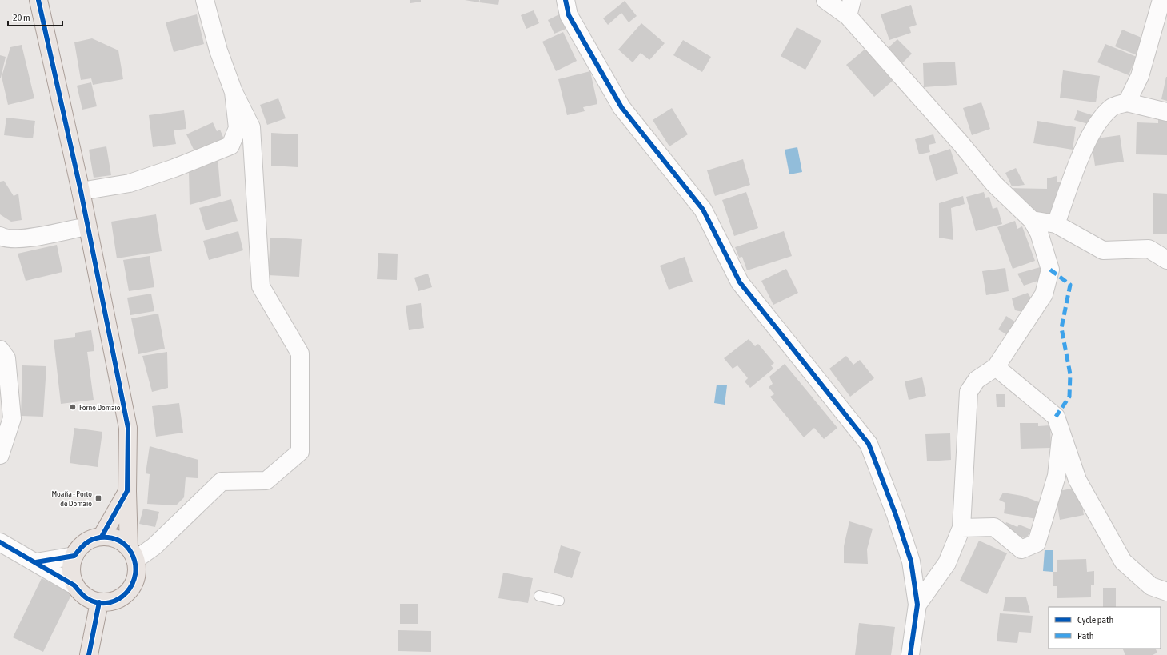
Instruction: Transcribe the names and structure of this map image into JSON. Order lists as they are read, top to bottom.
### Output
{
  "places": {
    "other": ["Forno Domaio"],
    "transit": ["Moaña - Porto de Domaio"]
  },
  "legend": ["Cycle path", "Path"],
  "scale_bar": "20 m"
}
